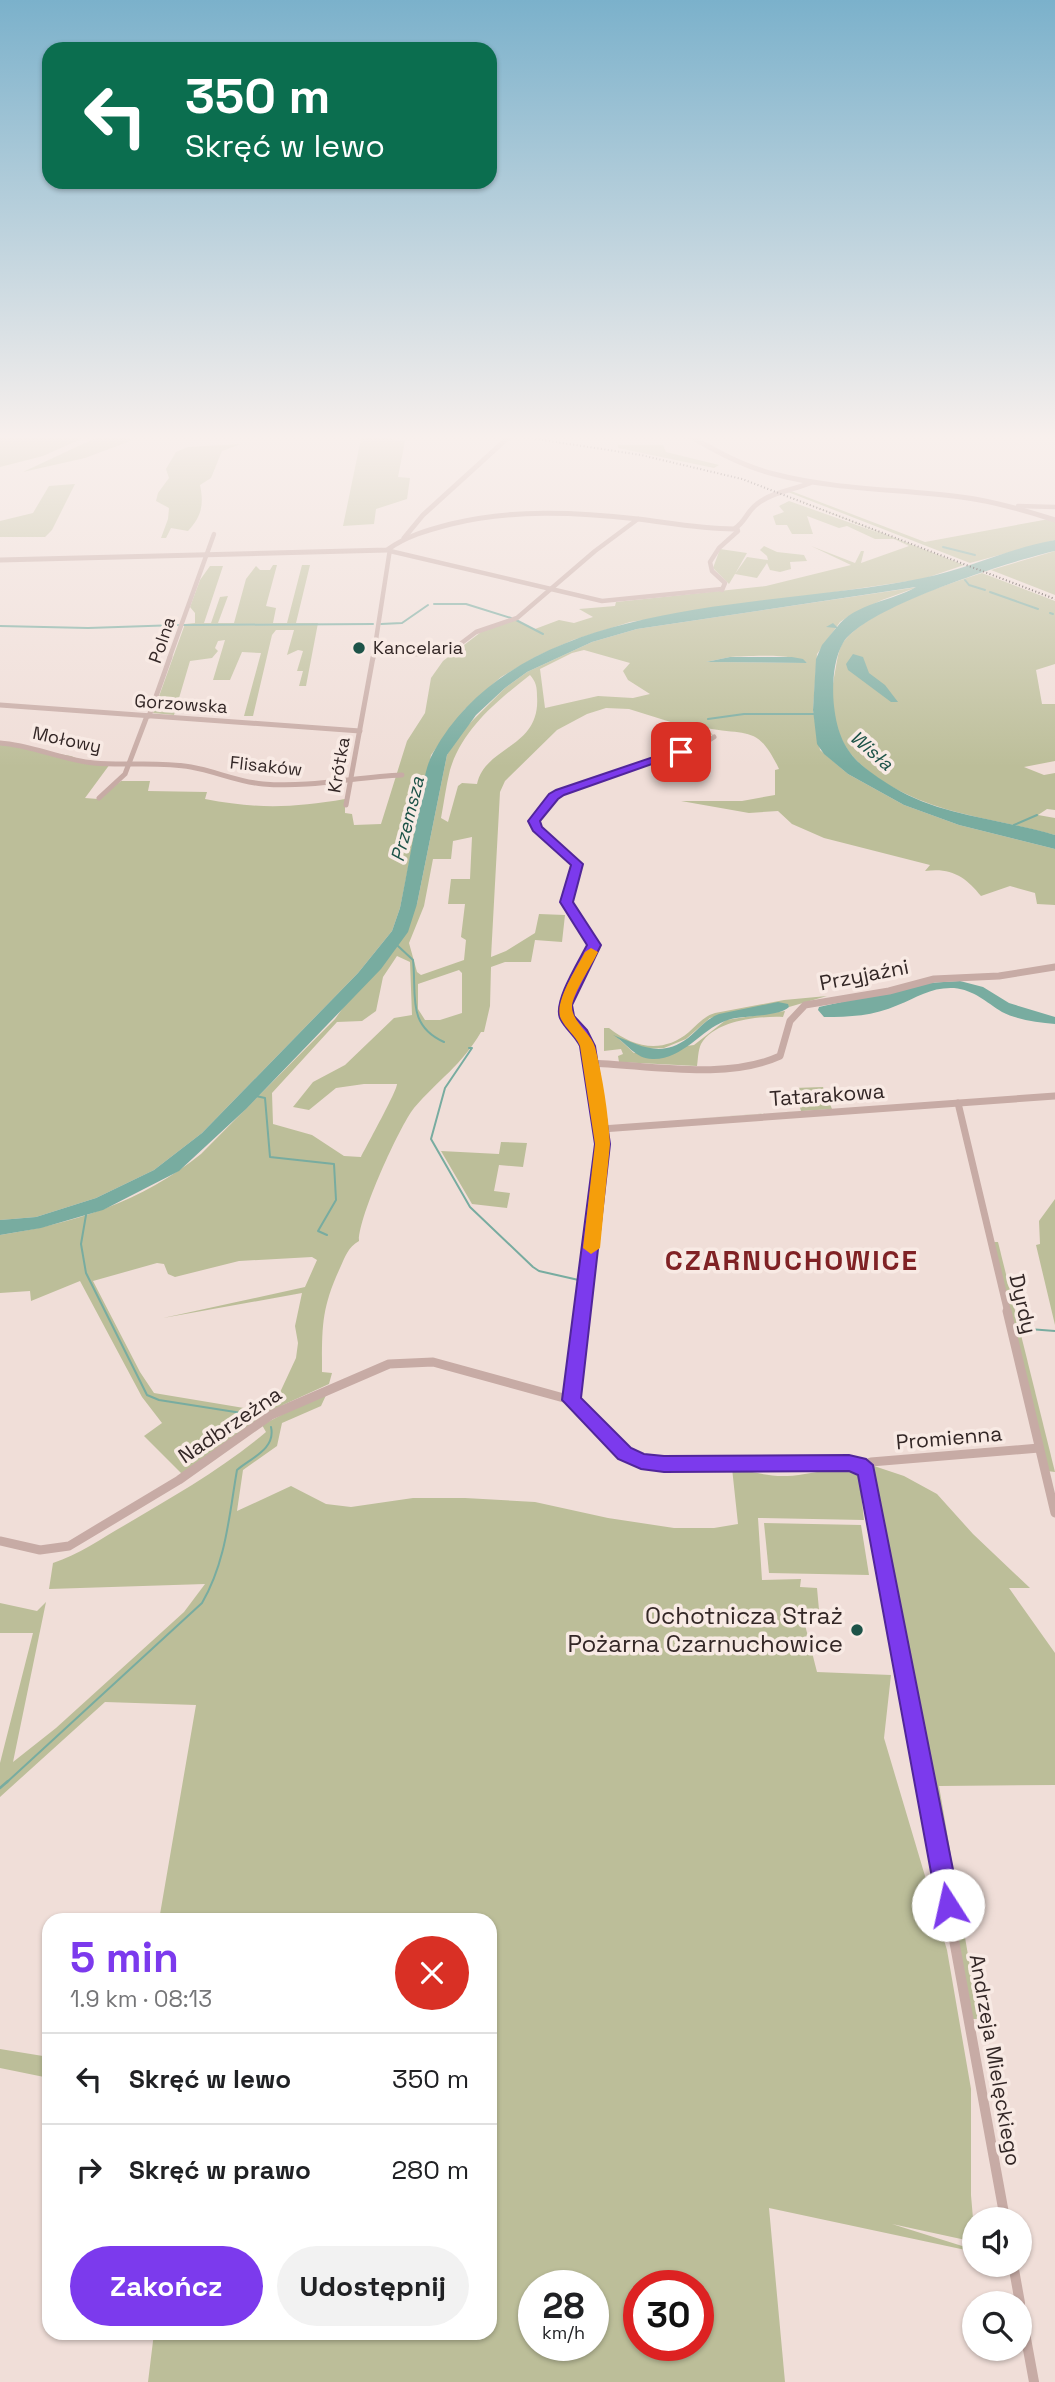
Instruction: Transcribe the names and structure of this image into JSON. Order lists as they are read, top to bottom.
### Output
{
  "streets": {
    "street": [
      "Polna",
      "Gorzowska",
      "Mołowy",
      "Krótka",
      "Flisaków",
      "Przyjaźni",
      "Tatarakowa",
      "Dyrdy",
      "Nadbrzeżna",
      "Promienna",
      "Andrzeja Mielęckiego"
    ]
  },
  "crossings": [
    ["Polna", "Gorzowska"],
    ["Polna", "Mołowy"],
    ["Polna", "Flisaków"],
    ["Gorzowska", "Krótka"],
    ["Mołowy", "Flisaków"],
    ["Krótka", "Flisaków"],
    ["Tatarakowa", "Dyrdy"],
    ["Dyrdy", "Promienna"],
    ["Promienna", "Andrzeja Mielęckiego"]
  ],
  "districts": ["CZARNUCHOWICE"],
  "water": ["Wisła", "Przemsza"],
  "places": ["Kancelaria", "Ochotnicza Straż Pożarna Czarnuchowice"],
  "page": {
    "turn": ["350 m", "Skręć w lewo"],
    "heading": ["5 min", "1.9 km · 08:13"],
    "list": [
      {
        "name": "Skręć w lewo",
        "value": "350 m"
      },
      {
        "name": "Skręć w prawo",
        "value": "280 m"
      }
    ],
    "buttons": ["Zakończ", "Udostępnij"],
    "speed": "28 km/h",
    "limit": "30"
  }
}
